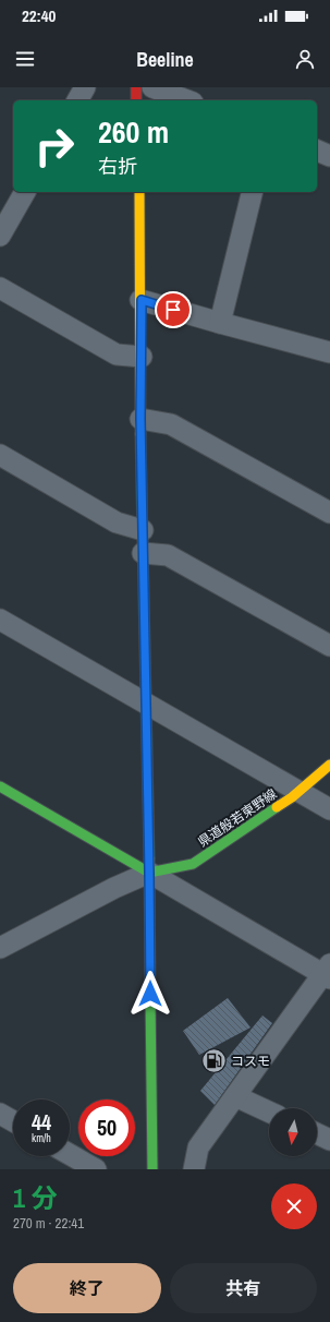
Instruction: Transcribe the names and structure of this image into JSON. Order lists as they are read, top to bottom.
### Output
{
  "streets": {
    "main road": ["県道般若東野線"]
  },
  "places": {
    "fuel station": ["コスモ"]
  },
  "north": "bottom",
  "page": {
    "status": "22:40",
    "header": "Beeline",
    "turn": ["260 m", "右折"],
    "speed": "44 km/h",
    "limit": "50",
    "heading": ["1 分", "270 m · 22:41"],
    "buttons": ["終了", "共有"]
  }
}
